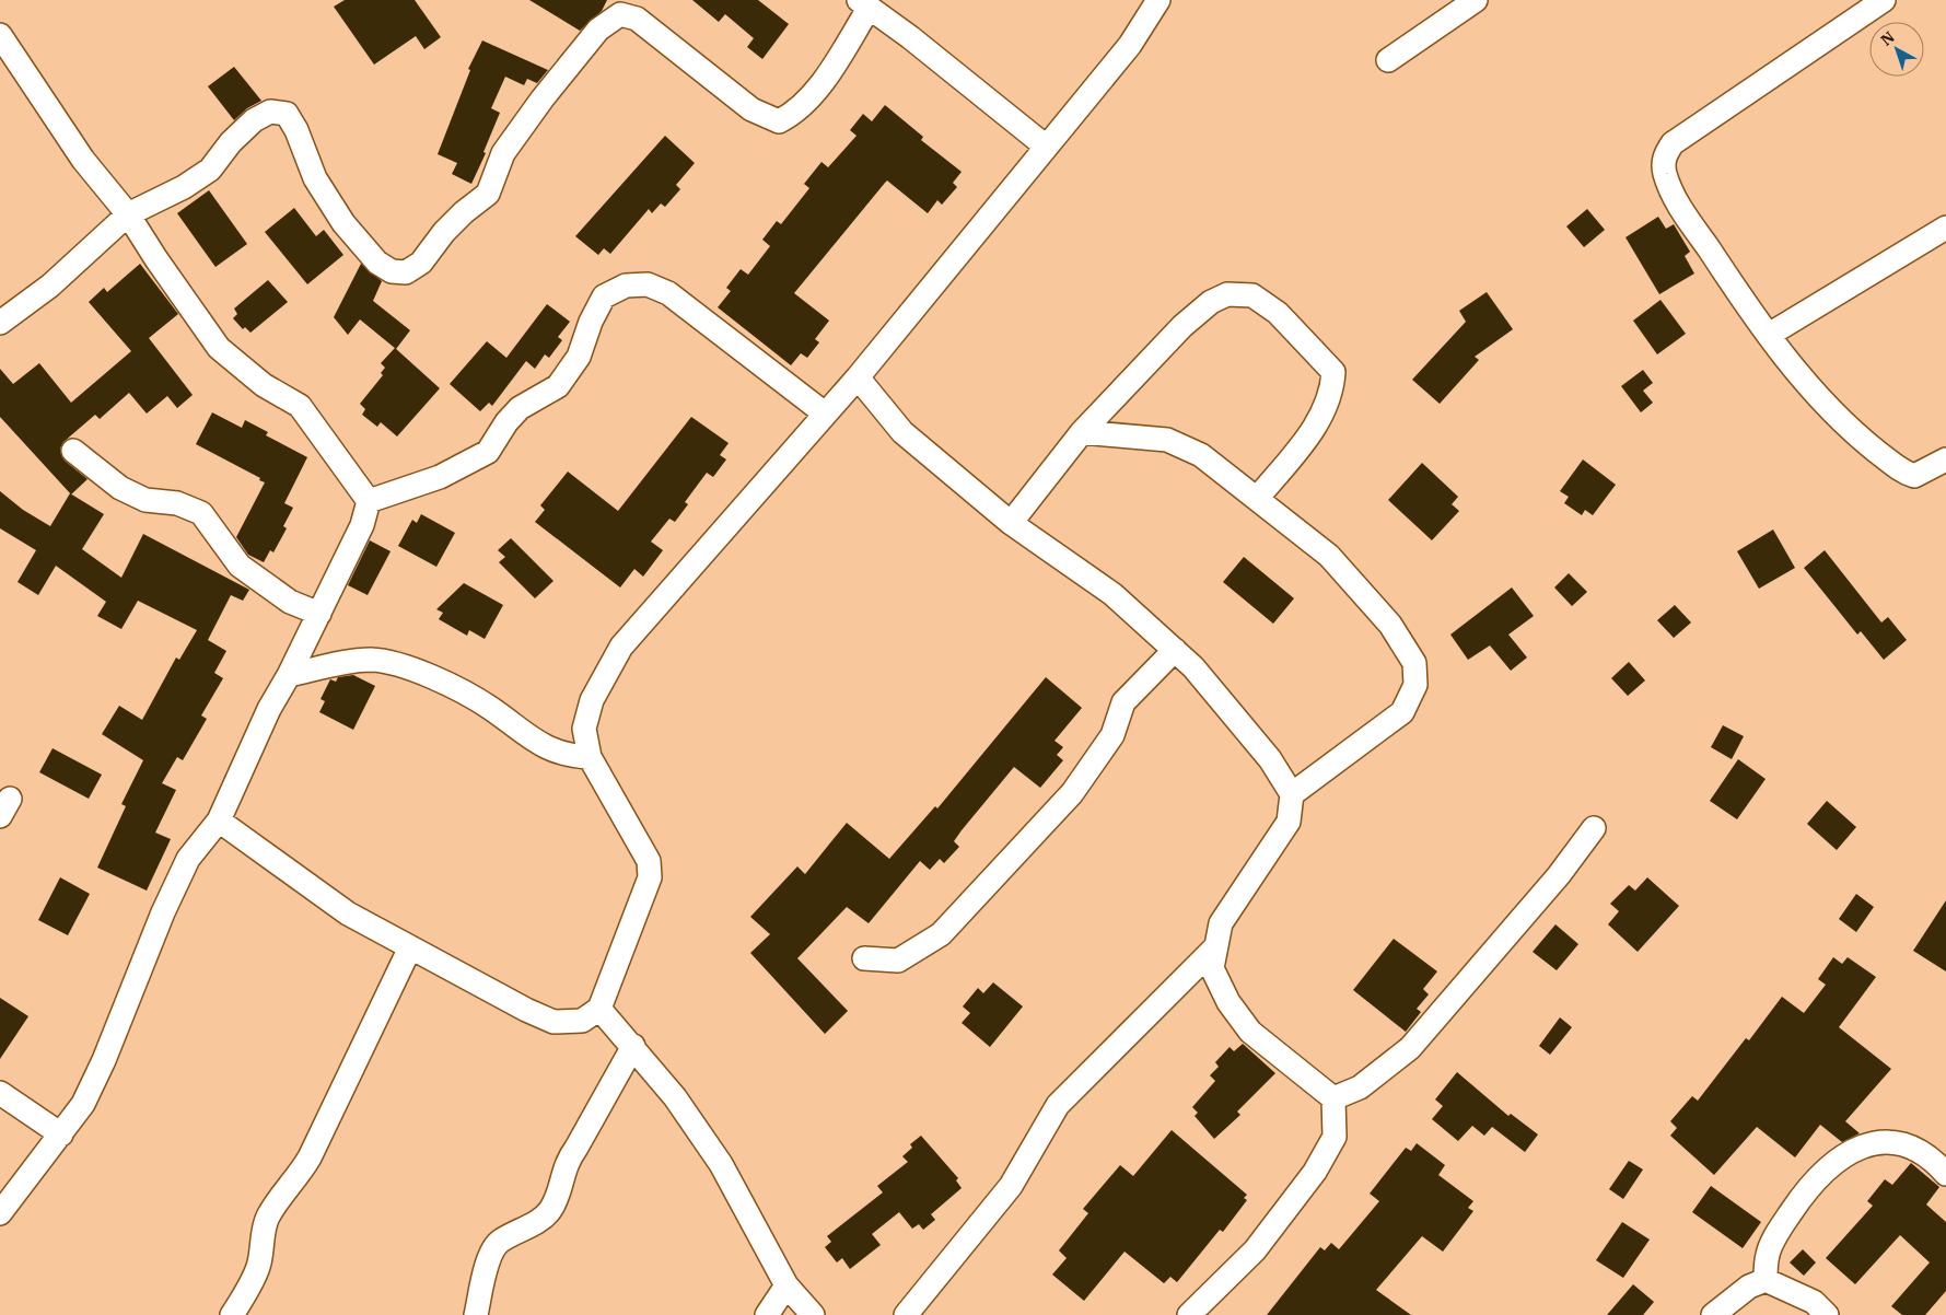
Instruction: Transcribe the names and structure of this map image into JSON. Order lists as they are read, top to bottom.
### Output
{
  "north": "top left"
}
